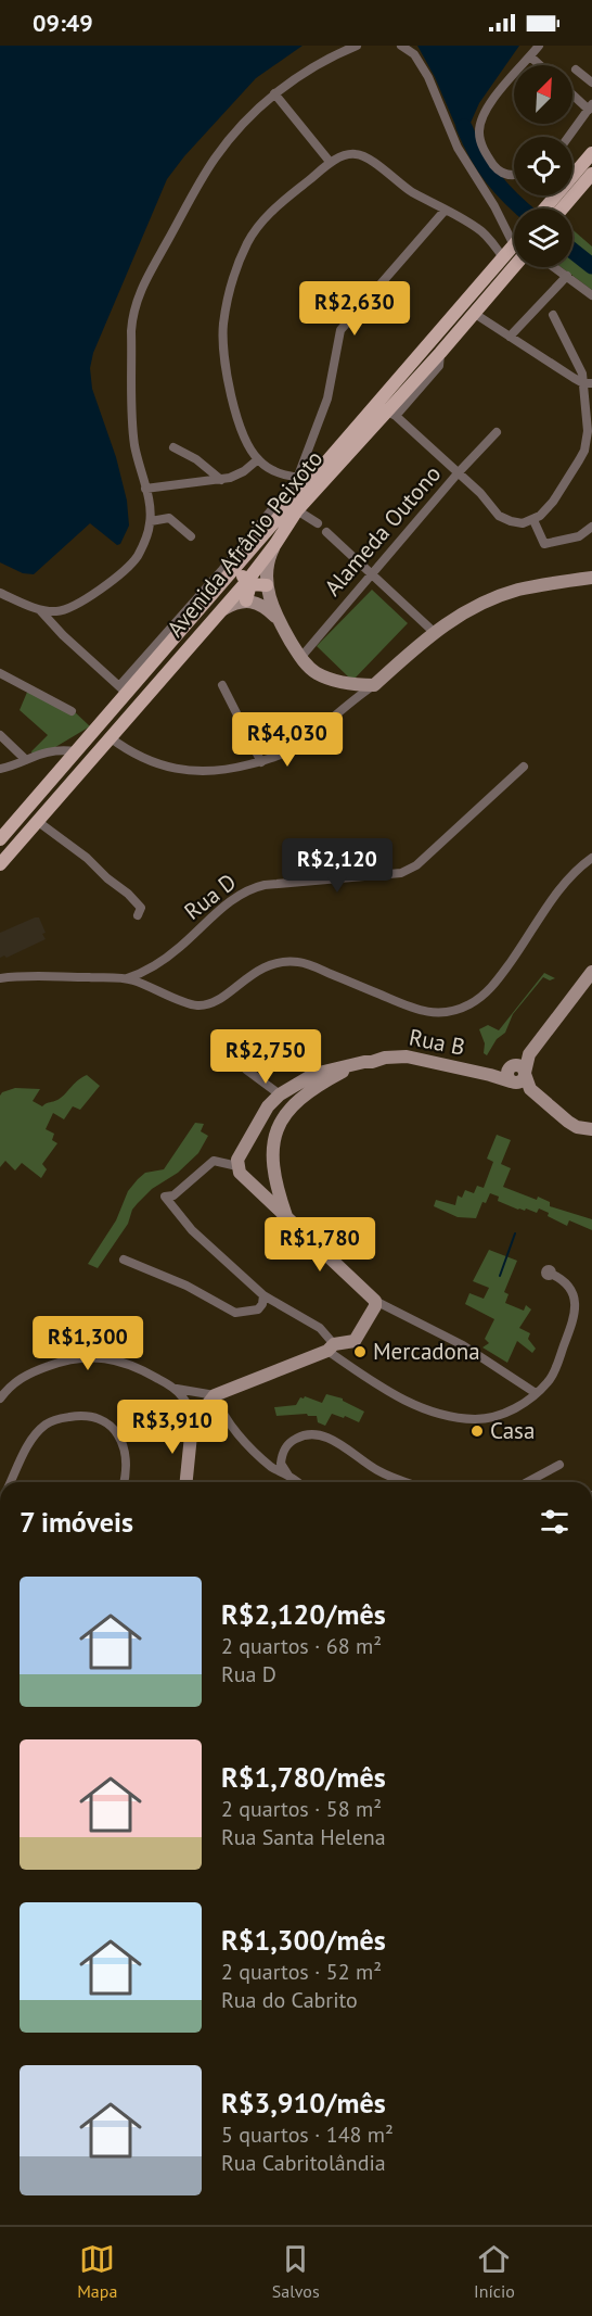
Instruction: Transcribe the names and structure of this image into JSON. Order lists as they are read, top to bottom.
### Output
{
  "streets": {
    "main road": ["Avenida Afrânio Peixoto"],
    "street": ["Alameda Outono", "Rua D", "Rua B"]
  },
  "places": ["Mercadona", "Casa"],
  "north": "top right",
  "page": {
    "status": "09:49",
    "price": [
      "R$2,630",
      "R$4,030",
      "R$2,120",
      "R$2,750",
      "R$1,780",
      "R$1,300",
      "R$3,910"
    ],
    "heading": "7 imóveis",
    "list": [
      {
        "name": "R$2,120/mês",
        "note": "2 quartos · 68 m² · Rua D"
      },
      {
        "name": "R$1,780/mês",
        "note": "2 quartos · 58 m² · Rua Santa Helena"
      },
      {
        "name": "R$1,300/mês",
        "note": "2 quartos · 52 m² · Rua do Cabrito"
      },
      {
        "name": "R$3,910/mês",
        "note": "5 quartos · 148 m² · Rua Cabritolândia"
      }
    ],
    "tabs": ["Mapa", "Salvos", "Início"]
  }
}
